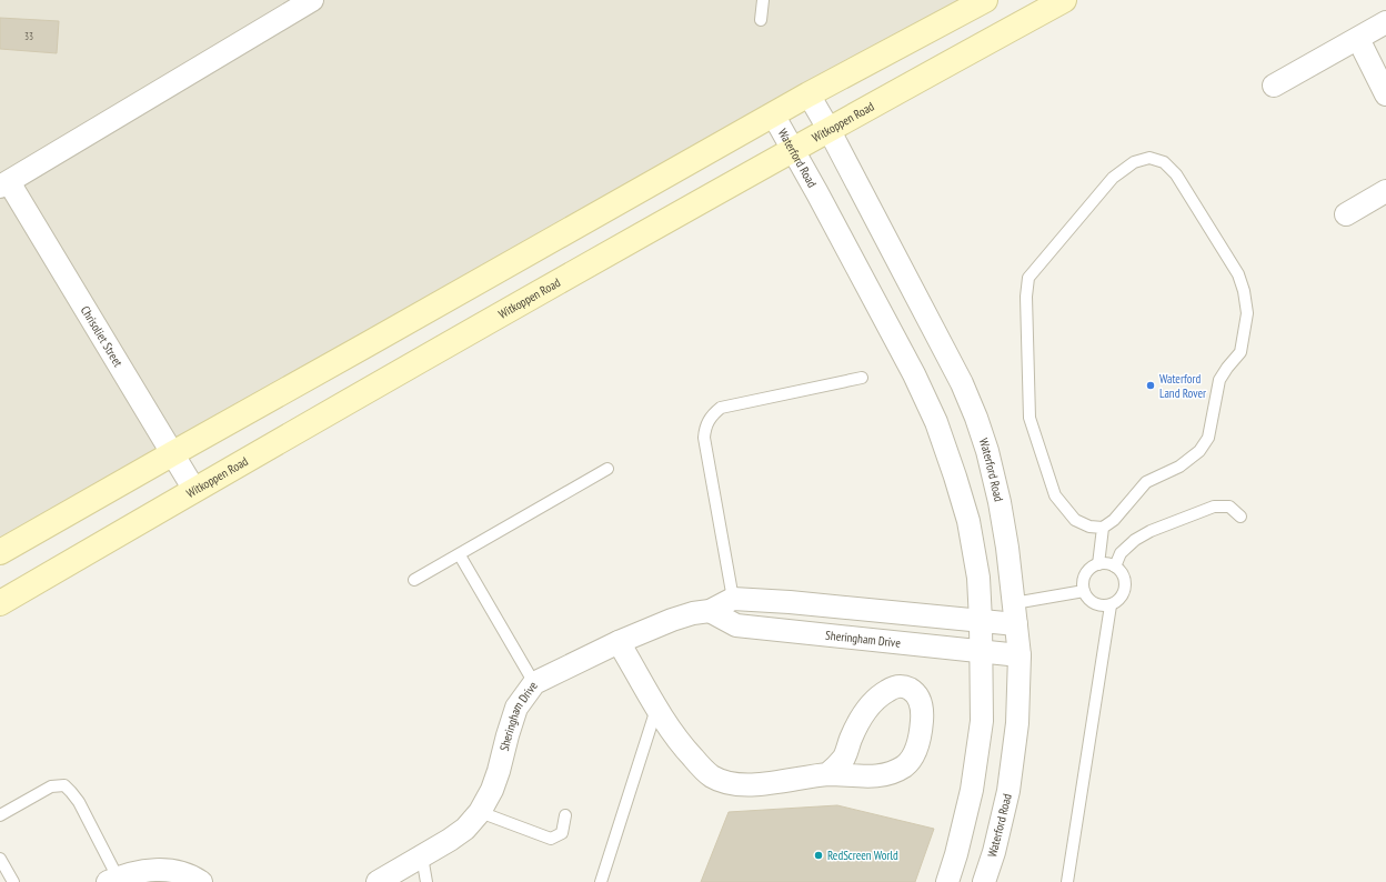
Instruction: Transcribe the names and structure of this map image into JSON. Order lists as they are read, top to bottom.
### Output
{
  "streets": {
    "main road": ["Witkoppen Road"],
    "street": ["Waterford Road", "Chrisoliet Street", "Sheringham Drive"]
  },
  "crossings": [
    ["Witkoppen Road", "Waterford Road"],
    ["Witkoppen Road", "Chrisoliet Street"],
    ["Waterford Road", "Sheringham Drive"]
  ],
  "places": ["Waterford Land Rover", "RedScreen World"],
  "house_numbers": ["33"]
}
